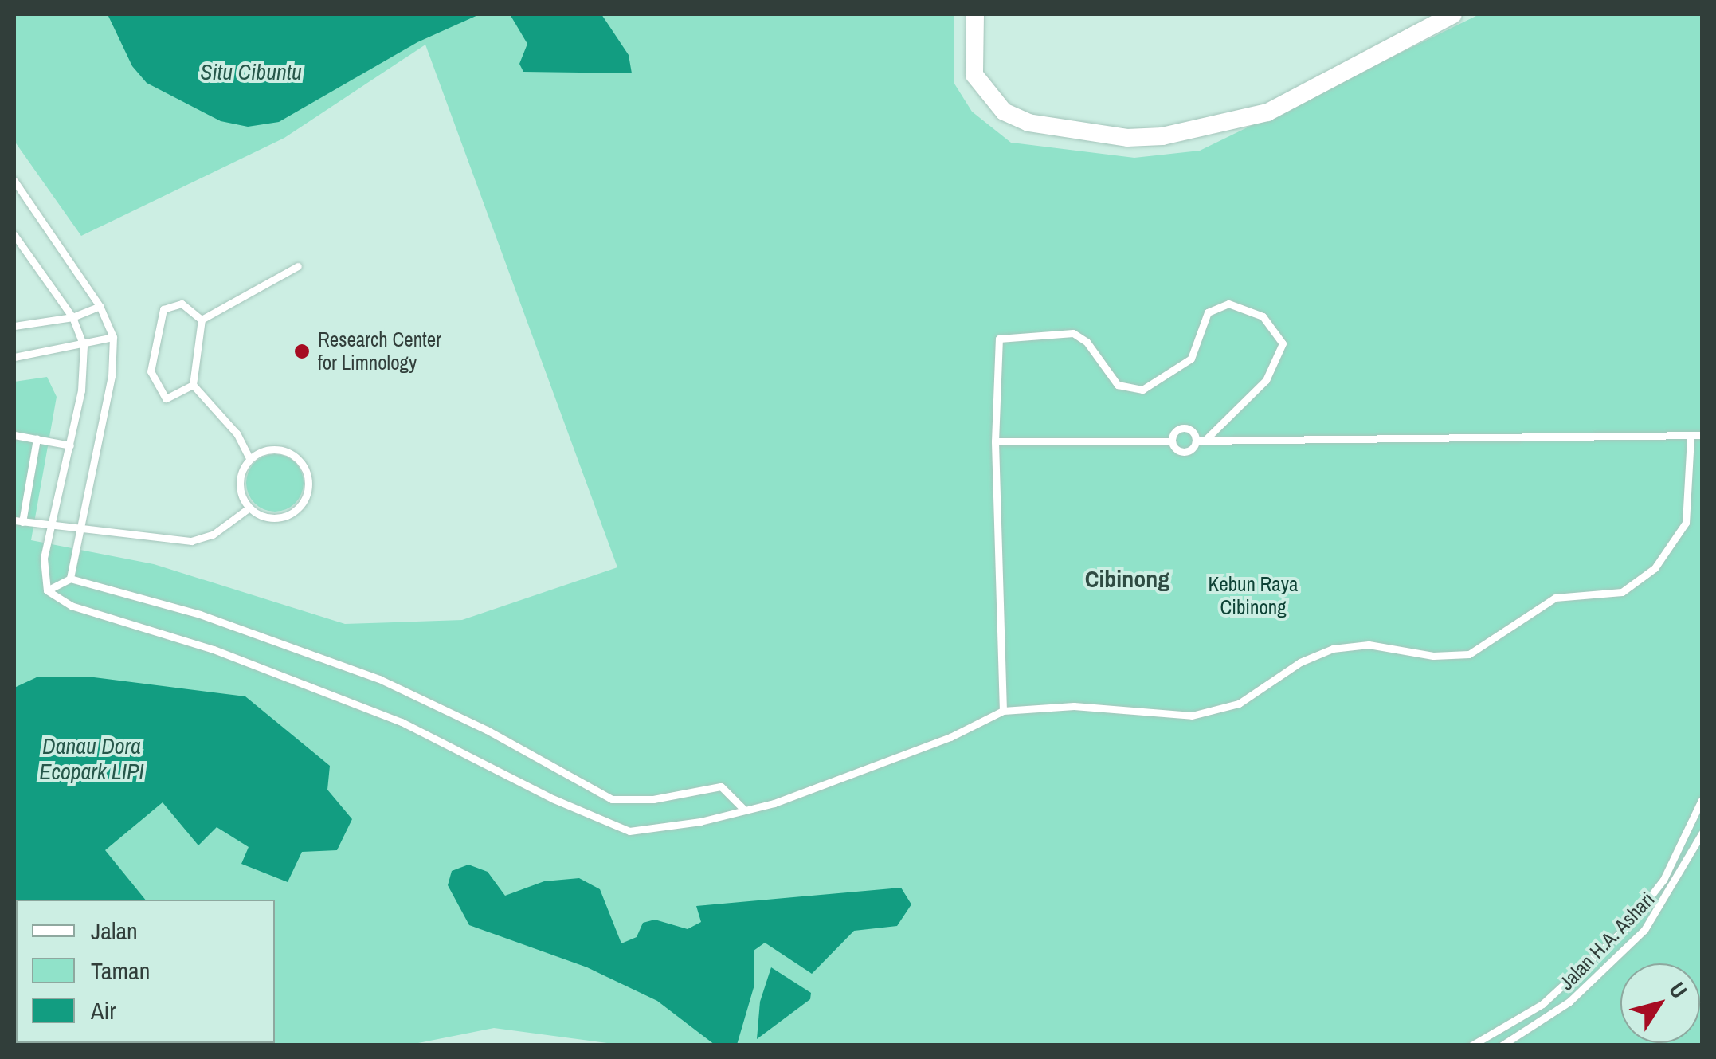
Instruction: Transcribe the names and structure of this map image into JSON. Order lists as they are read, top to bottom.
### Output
{
  "streets": {
    "lane": ["Jalan H.A. Ashari"]
  },
  "districts": ["Cibinong"],
  "water": ["Situ Cibuntu", "Danau Dora Ecopark LIPI"],
  "parks": ["Kebun Raya Cibinong"],
  "places": ["Research Center for Limnology"],
  "legend": ["Jalan", "Taman", "Air"],
  "north": "top right"
}
